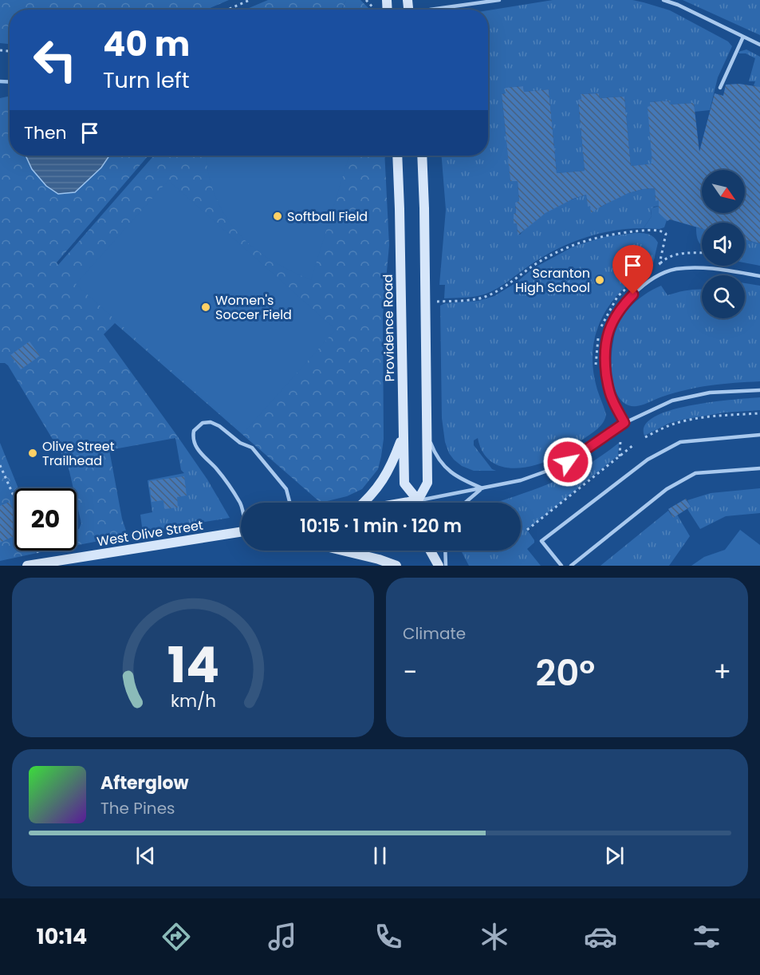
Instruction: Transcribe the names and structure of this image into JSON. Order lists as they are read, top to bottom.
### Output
{
  "streets": {
    "main road": ["Providence Road", "West Olive Street"]
  },
  "places": [
    "Softball Field",
    "Scranton High School",
    "Women's Soccer Field",
    "Olive Street Trailhead"
  ],
  "north": "bottom right",
  "page": {
    "turn": ["40 m", "Turn left"],
    "then": "Then",
    "limit": "20",
    "trip": "10:15 · 1 min · 120 m",
    "tile": "Climate",
    "heat": ["−", "20°", "+"],
    "song": ["Afterglow", "The Pines"],
    "tabs": "10:14",
    "gauge": ["14", "km/h"]
  }
}
